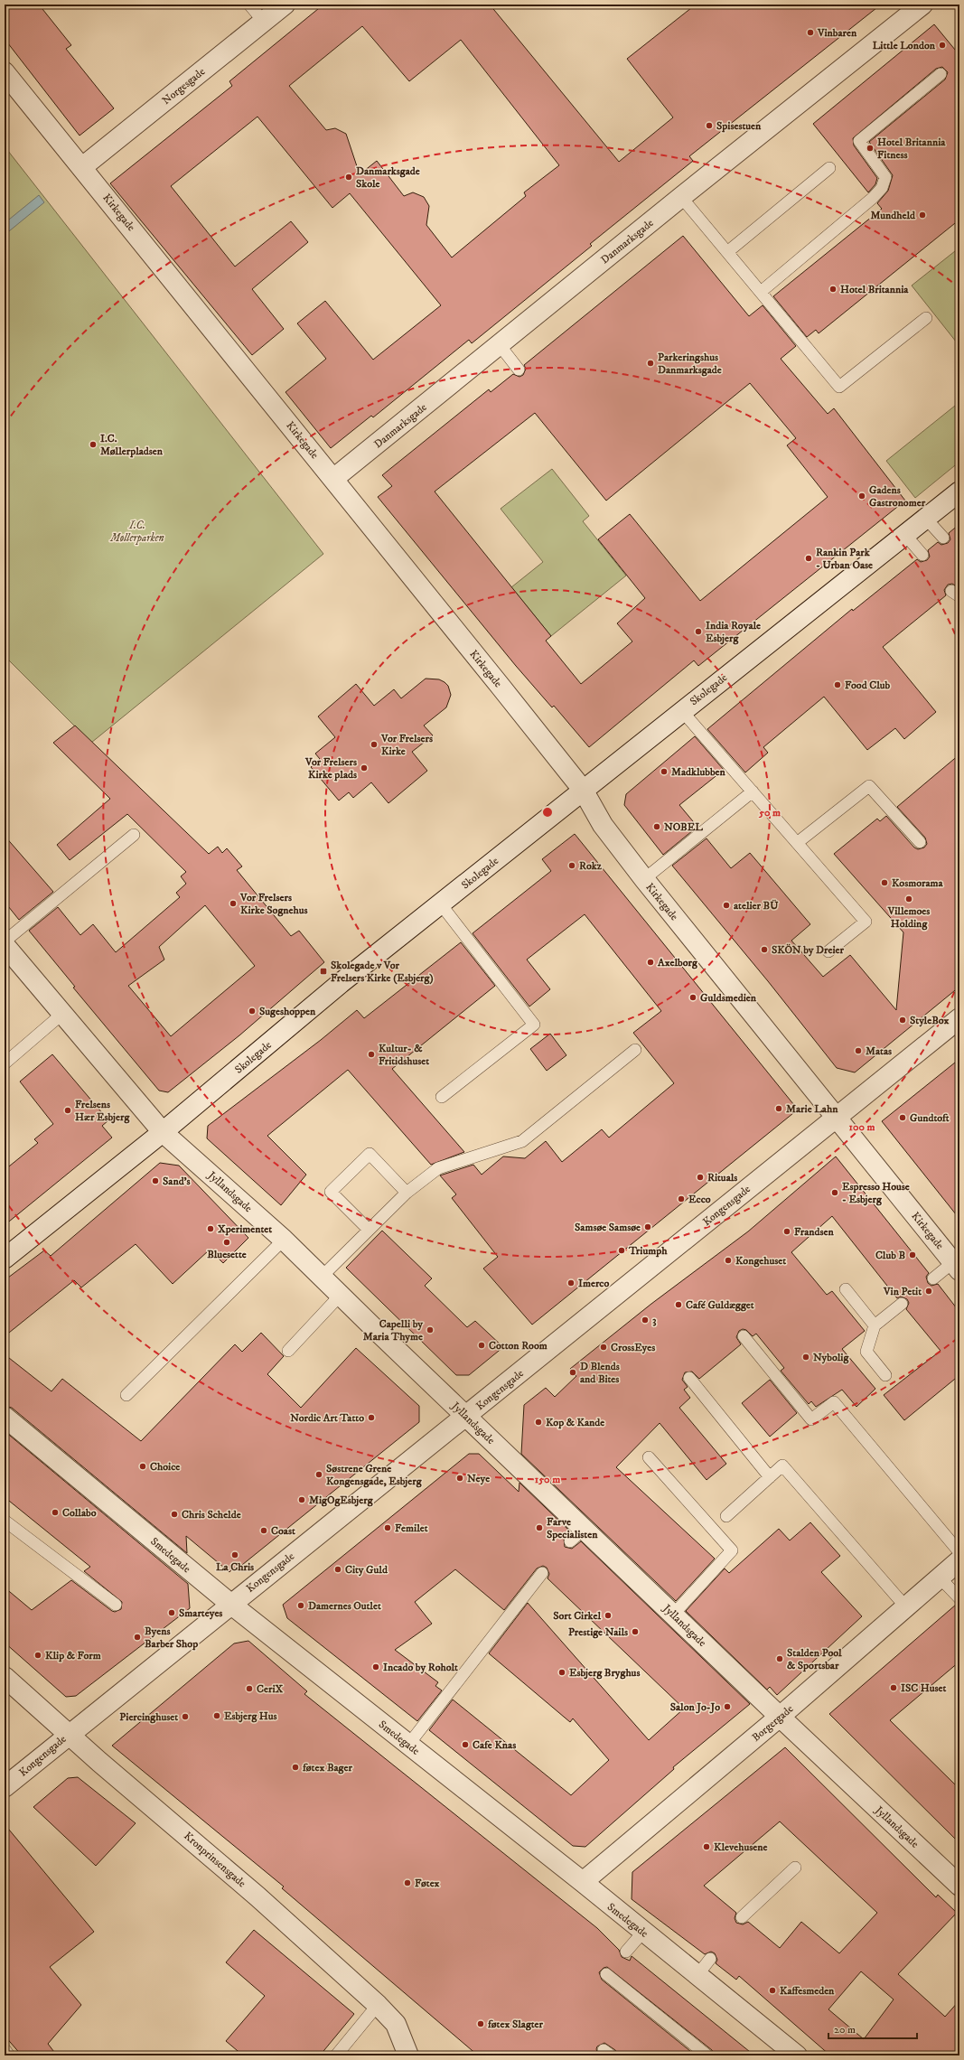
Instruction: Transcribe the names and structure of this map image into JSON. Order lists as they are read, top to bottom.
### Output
{
  "streets": {
    "street": [
      "Norgesgade",
      "Kirkegade",
      "Danmarksgade",
      "Skolegade",
      "Jyllandsgade",
      "Kongensgade",
      "Smedegade",
      "Borgergade",
      "Kronprinsensgade"
    ]
  },
  "crossings": [
    ["Norgesgade", "Kirkegade"],
    ["Kirkegade", "Danmarksgade"],
    ["Kirkegade", "Skolegade"],
    ["Kirkegade", "Kongensgade"],
    ["Skolegade", "Jyllandsgade"],
    ["Jyllandsgade", "Kongensgade"],
    ["Jyllandsgade", "Borgergade"],
    ["Kongensgade", "Smedegade"],
    ["Kongensgade", "Kronprinsensgade"],
    ["Smedegade", "Borgergade"]
  ],
  "parks": ["I.C. Møllerparken"],
  "places": {
    "other": [
      "Vinbaren",
      "Little London",
      "Spisestuen",
      "Hotel Britannia Fitness",
      "Danmarksgade Skole",
      "Mundheld",
      "Hotel Britannia",
      "Parkeringshus Danmarksgade",
      "I.C. Møllerpladsen",
      "Gadens Gastronomer",
      "Rankin Park - Urban Oase",
      "India Royale Esbjerg",
      "Food Club",
      "Vor Frelsers Kirke",
      "Vor Frelsers Kirke plads",
      "Madklubben",
      "NOBEL",
      "Rokz",
      "Kosmorama",
      "Villemoes Holding",
      "Vor Frelsers Kirke Sognehus",
      "atelier BÜ",
      "SKÖN by Dreier",
      "Axelborg",
      "Guldsmedien",
      "Sugeshoppen",
      "StyleBox",
      "Matas",
      "Kultur- & Fritidshuset",
      "Marie Lahn",
      "Frelsens Hær Esbjerg",
      "Gundtoft",
      "Rituals",
      "Sand's",
      "Espresso House - Esbjerg",
      "Ecco",
      "Samsøe Samsøe",
      "Xperimentet",
      "Frandsen",
      "Bluesette",
      "Triumph",
      "Club B",
      "Kongehuset",
      "Imerco",
      "Vin Petit",
      "Café Guldægget",
      "3",
      "Capelli by Maria Thyme",
      "Cotton Room",
      "CrossEyes",
      "Nybolig",
      "D Blends and Bites",
      "Nordic Art Tatto",
      "Kop & Kande",
      "Choice",
      "Søstrene Grene Kongensgade, Esbjerg",
      "Neye",
      "MigOgEsbjerg",
      "Collabo",
      "Chris Schelde",
      "Femilet",
      "Farve Specialisten",
      "Coast",
      "La Chris",
      "City Guld",
      "Damernes Outlet",
      "Smarteyes",
      "Sort Cirkel",
      "Prestige Nails",
      "Byens Barber Shop",
      "Klip & Form",
      "Stalden Pool & Sportsbar",
      "Incado by Roholt",
      "Esbjerg Bryghus",
      "ISC Huset",
      "CeriX",
      "Salon Jo-Jo",
      "Esbjerg Hus",
      "Piercinghuset",
      "Cafe Knas",
      "føtex Bager",
      "Klevehusene",
      "Føtex",
      "Kaffesmeden",
      "føtex Slagter"
    ],
    "transit": ["Skolegade v Vor Frelsers Kirke (Esbjerg)"]
  },
  "scale_bar": "20 m",
  "rings": ["50 m", "100 m", "150 m"]
}
